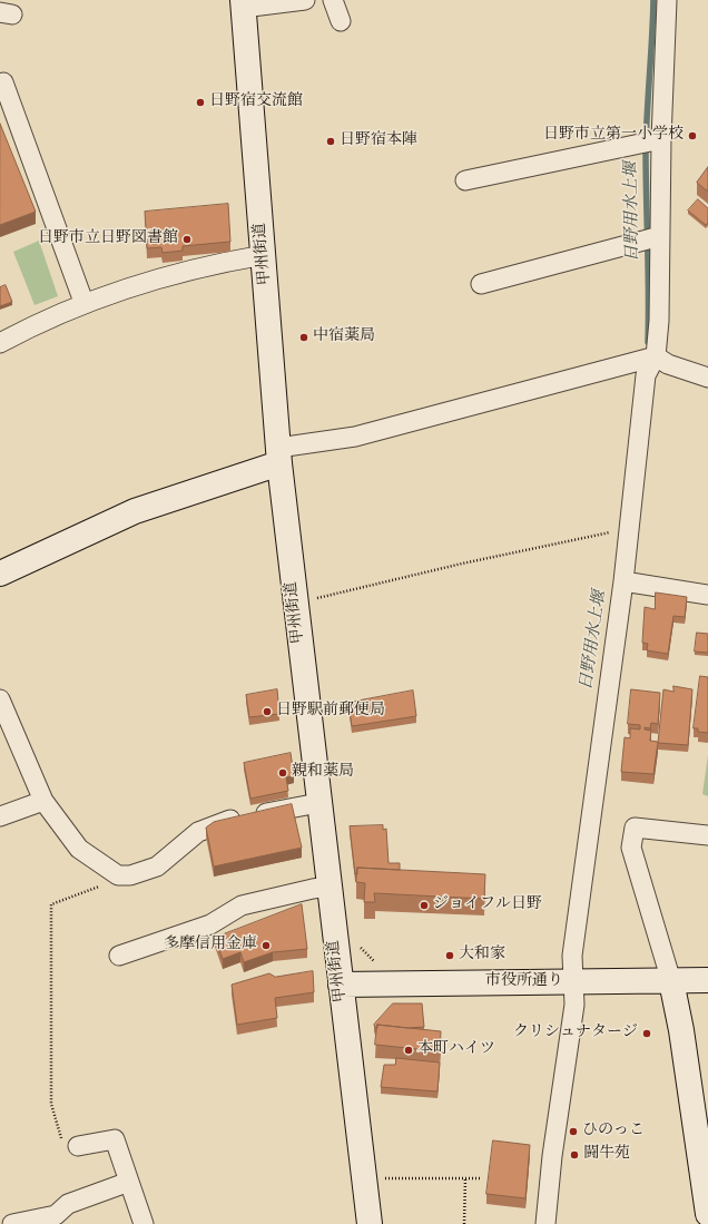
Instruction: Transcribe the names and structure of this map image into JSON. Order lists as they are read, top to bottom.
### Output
{
  "streets": {
    "main road": ["甲州街道", "市役所通り"]
  },
  "crossings": [
    ["甲州街道", "市役所通り"]
  ],
  "water": ["日野用水上堰"],
  "places": [
    "日野宿交流館",
    "日野市立第一小学校",
    "日野宿本陣",
    "日野市立日野図書館",
    "中宿薬局",
    "日野駅前郵便局",
    "親和薬局",
    "ジョイフル日野",
    "多摩信用金庫",
    "大和家",
    "クリシュナタージ",
    "本町ハイツ",
    "ひのっこ",
    "闘牛苑"
  ]
}
